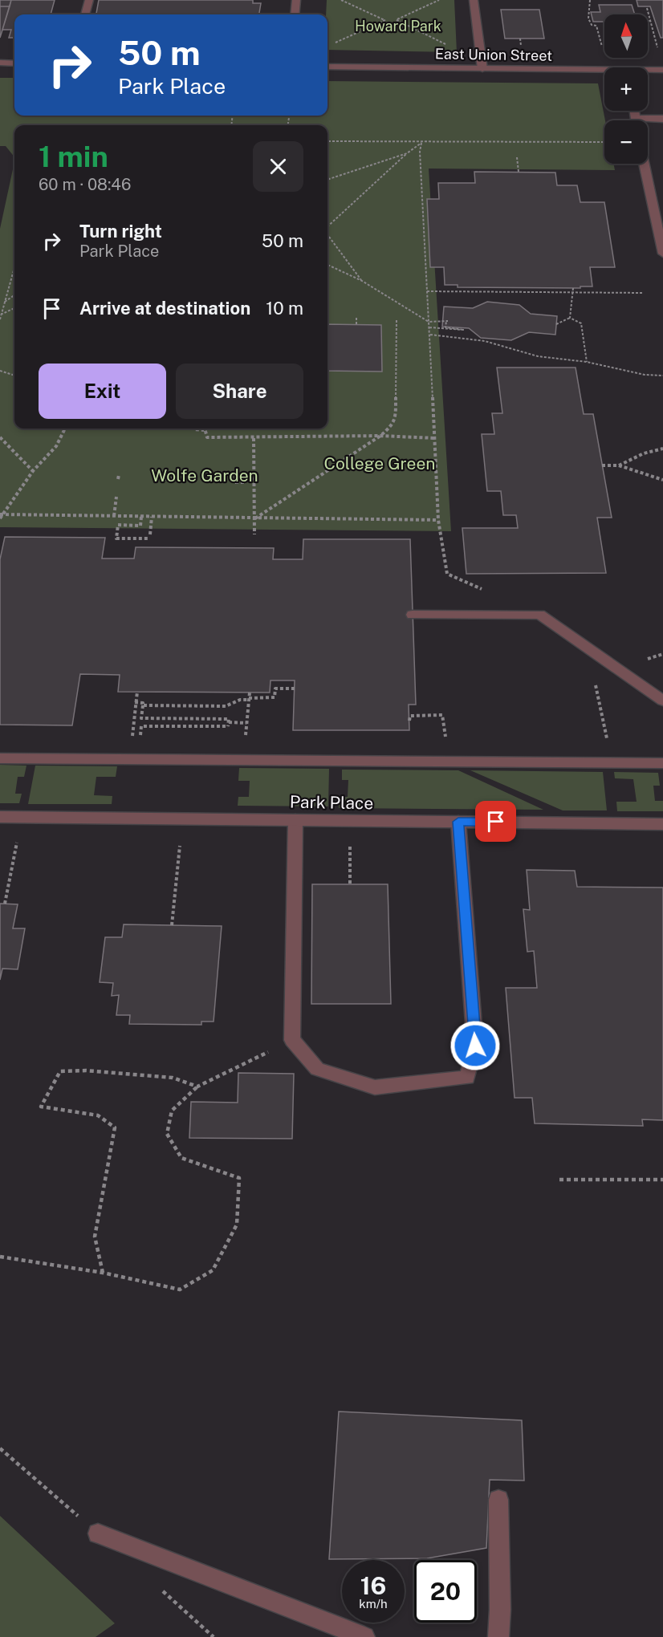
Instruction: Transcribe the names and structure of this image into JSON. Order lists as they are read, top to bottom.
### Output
{
  "streets": {
    "street": ["East Union Street", "Park Place"]
  },
  "parks": ["Howard Park", "College Green", "Wolfe Garden"],
  "north": "top",
  "page": {
    "map_buttons": ["+", "−"],
    "turn": ["50 m", "Park Place"],
    "heading": ["1 min", "60 m · 08:46"],
    "list": [
      {
        "name": "Turn right",
        "note": "Park Place",
        "value": "50 m"
      },
      {
        "name": "Arrive at destination",
        "value": "10 m"
      }
    ],
    "buttons": ["Exit", "Share"],
    "speed": "16 km/h",
    "limit": "20"
  }
}
